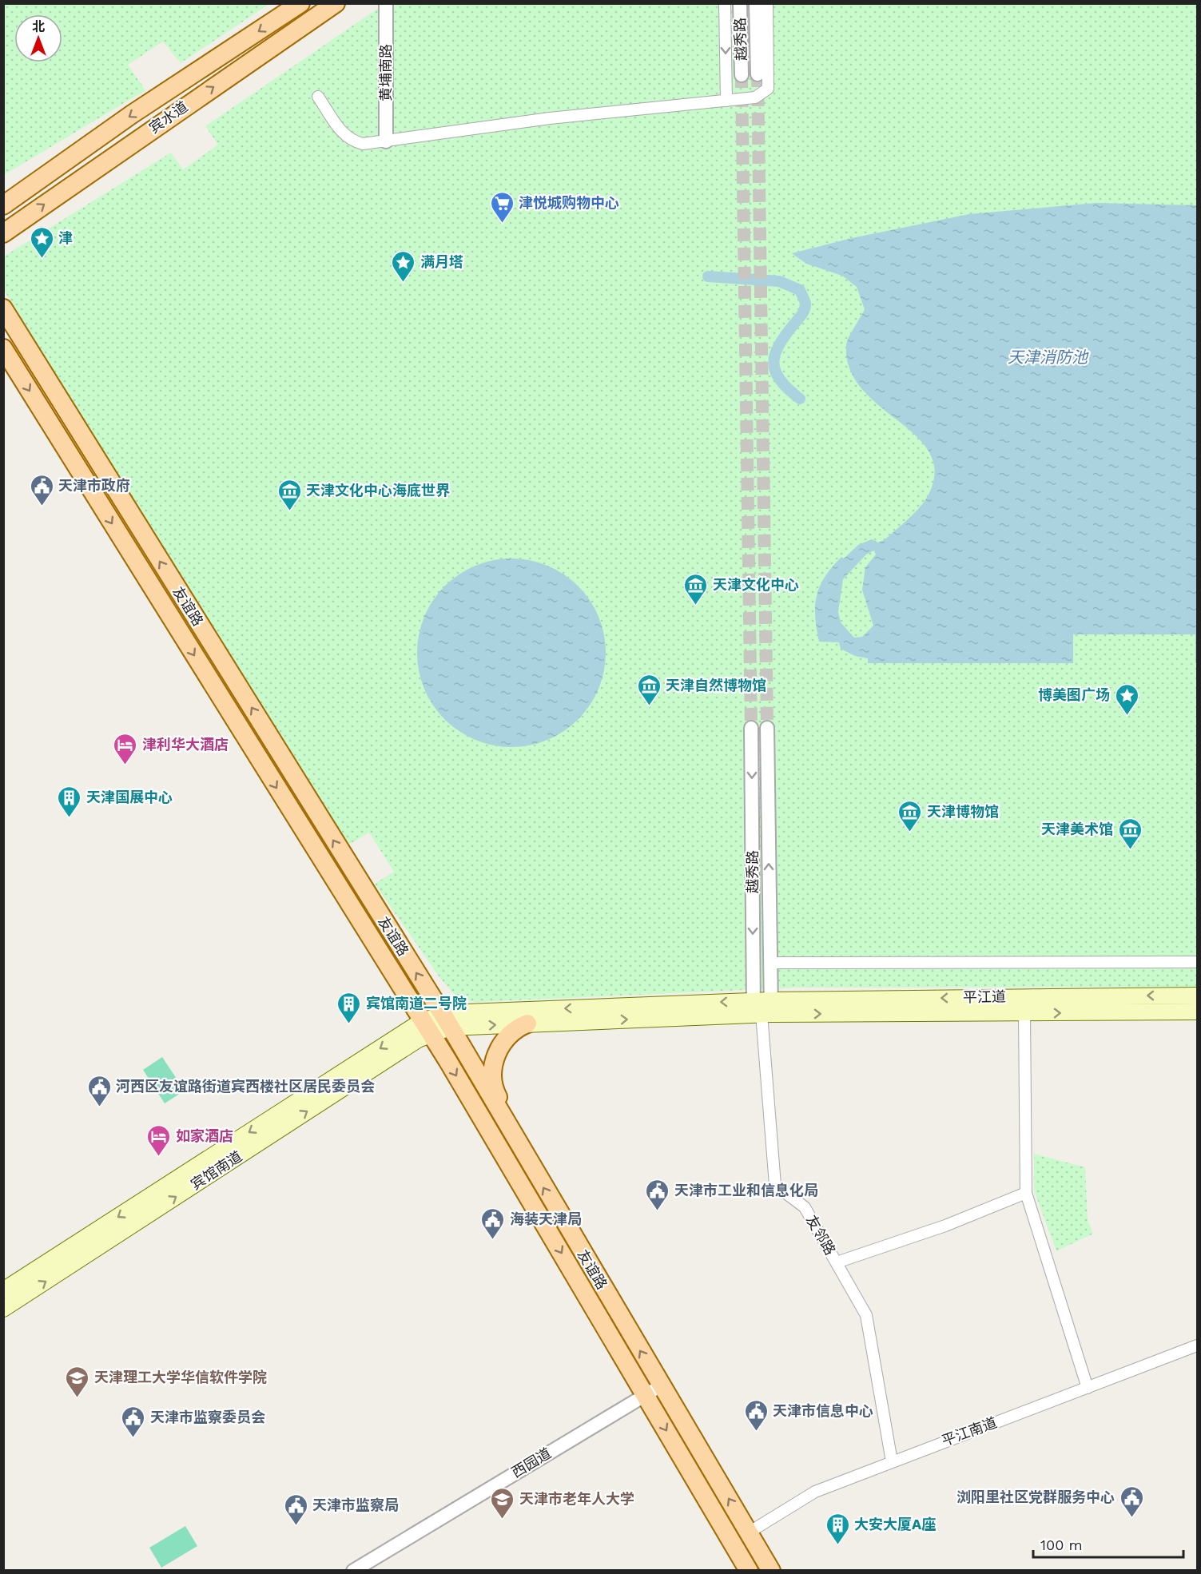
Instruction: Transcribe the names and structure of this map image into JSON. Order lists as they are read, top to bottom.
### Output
{
  "streets": {
    "main road": [
      "宾水道",
      "友谊路",
      "平江道",
      "宾馆南道"
    ],
    "street": [
      "越秀路",
      "黄埔南路",
      "友邻路",
      "平江南道",
      "西园道"
    ]
  },
  "crossings": [
    ["越秀路", "平江道"],
    ["越秀路", "友邻路"],
    ["友谊路", "宾馆南道"],
    ["友谊路", "平江南道"],
    ["友谊路", "西园道"],
    ["平江道", "友邻路"],
    ["友邻路", "平江南道"]
  ],
  "water": ["天津消防池"],
  "places": {
    "supermarket": ["津悦城购物中心"],
    "place": ["津", "满月塔", "博美图广场"],
    "public building": [
      "天津市政府",
      "河西区友谊路街道宾西楼社区居民委员会",
      "天津市工业和信息化局",
      "海装天津局",
      "天津市信息中心",
      "天津市监察委员会",
      "浏阳里社区党群服务中心",
      "天津市监察局"
    ],
    "museum": [
      "天津文化中心海底世界",
      "天津文化中心",
      "天津自然博物馆",
      "天津博物馆",
      "天津美术馆"
    ],
    "hotel": ["津利华大酒店", "如家酒店"],
    "building": ["天津国展中心", "宾馆南道二号院", "大安大厦A座"],
    "school or university": ["天津理工大学华信软件学院", "天津市老年人大学"]
  },
  "scale_bar": "100 m",
  "north": "top"
}
